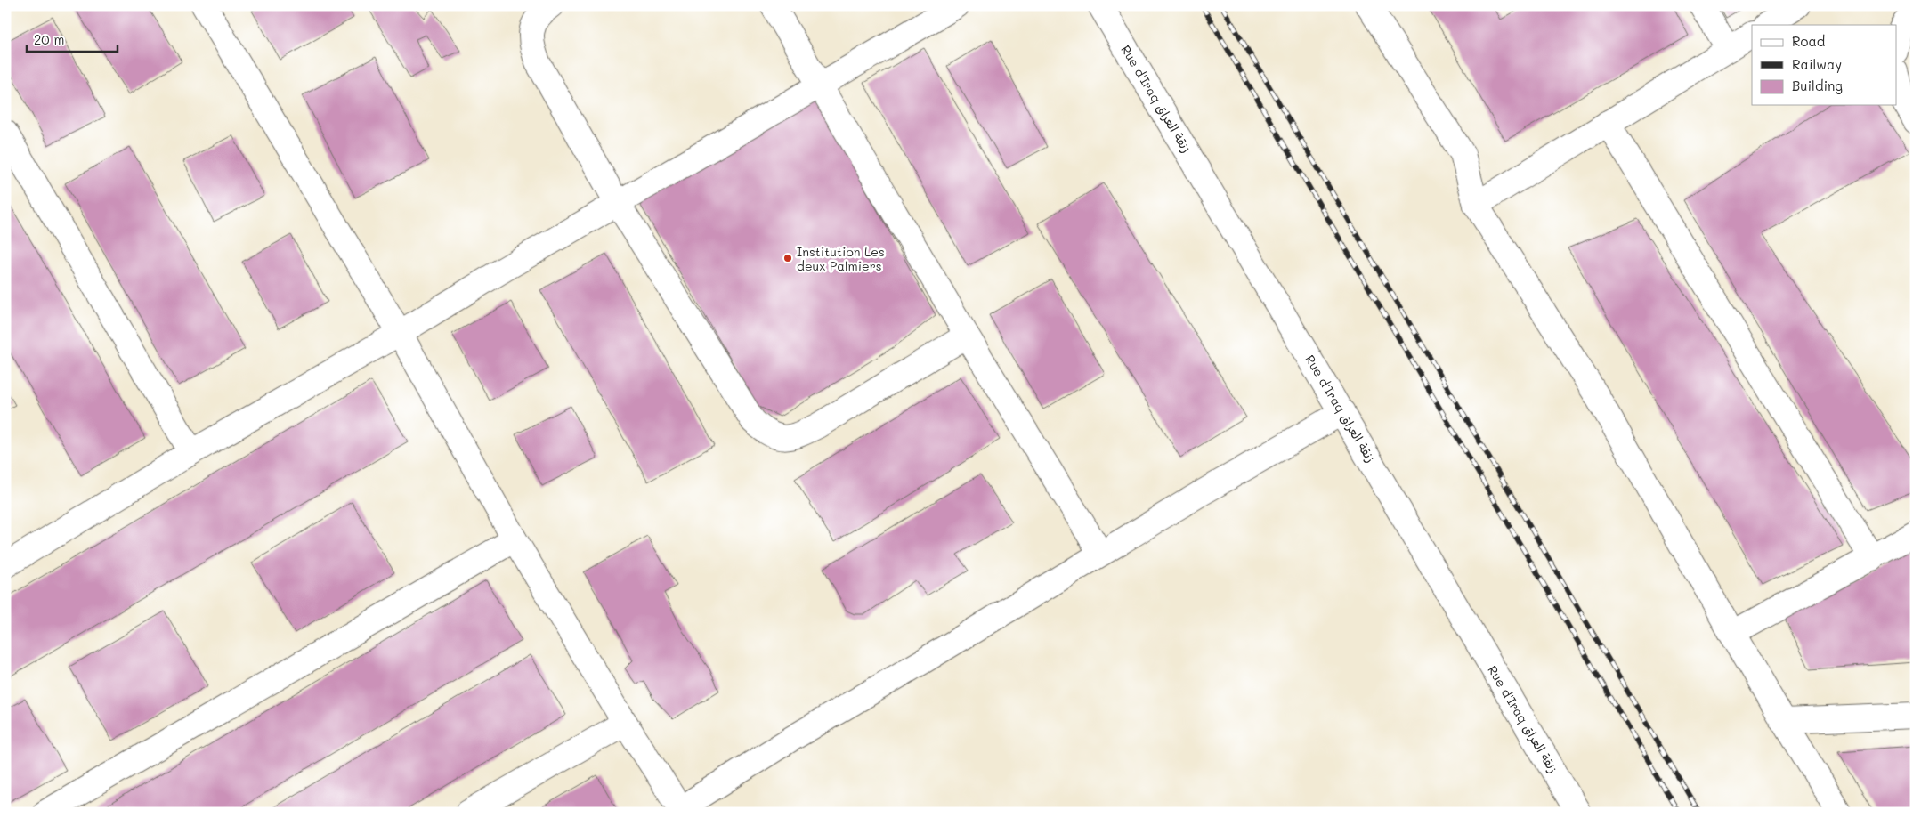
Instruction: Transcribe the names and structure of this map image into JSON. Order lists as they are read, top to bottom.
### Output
{
  "streets": {
    "street": ["Rue d'Iraq زنقة العراق"]
  },
  "places": ["Institution Les deux Palmiers"],
  "legend": ["Road", "Railway", "Building"],
  "scale_bar": "20 m"
}
